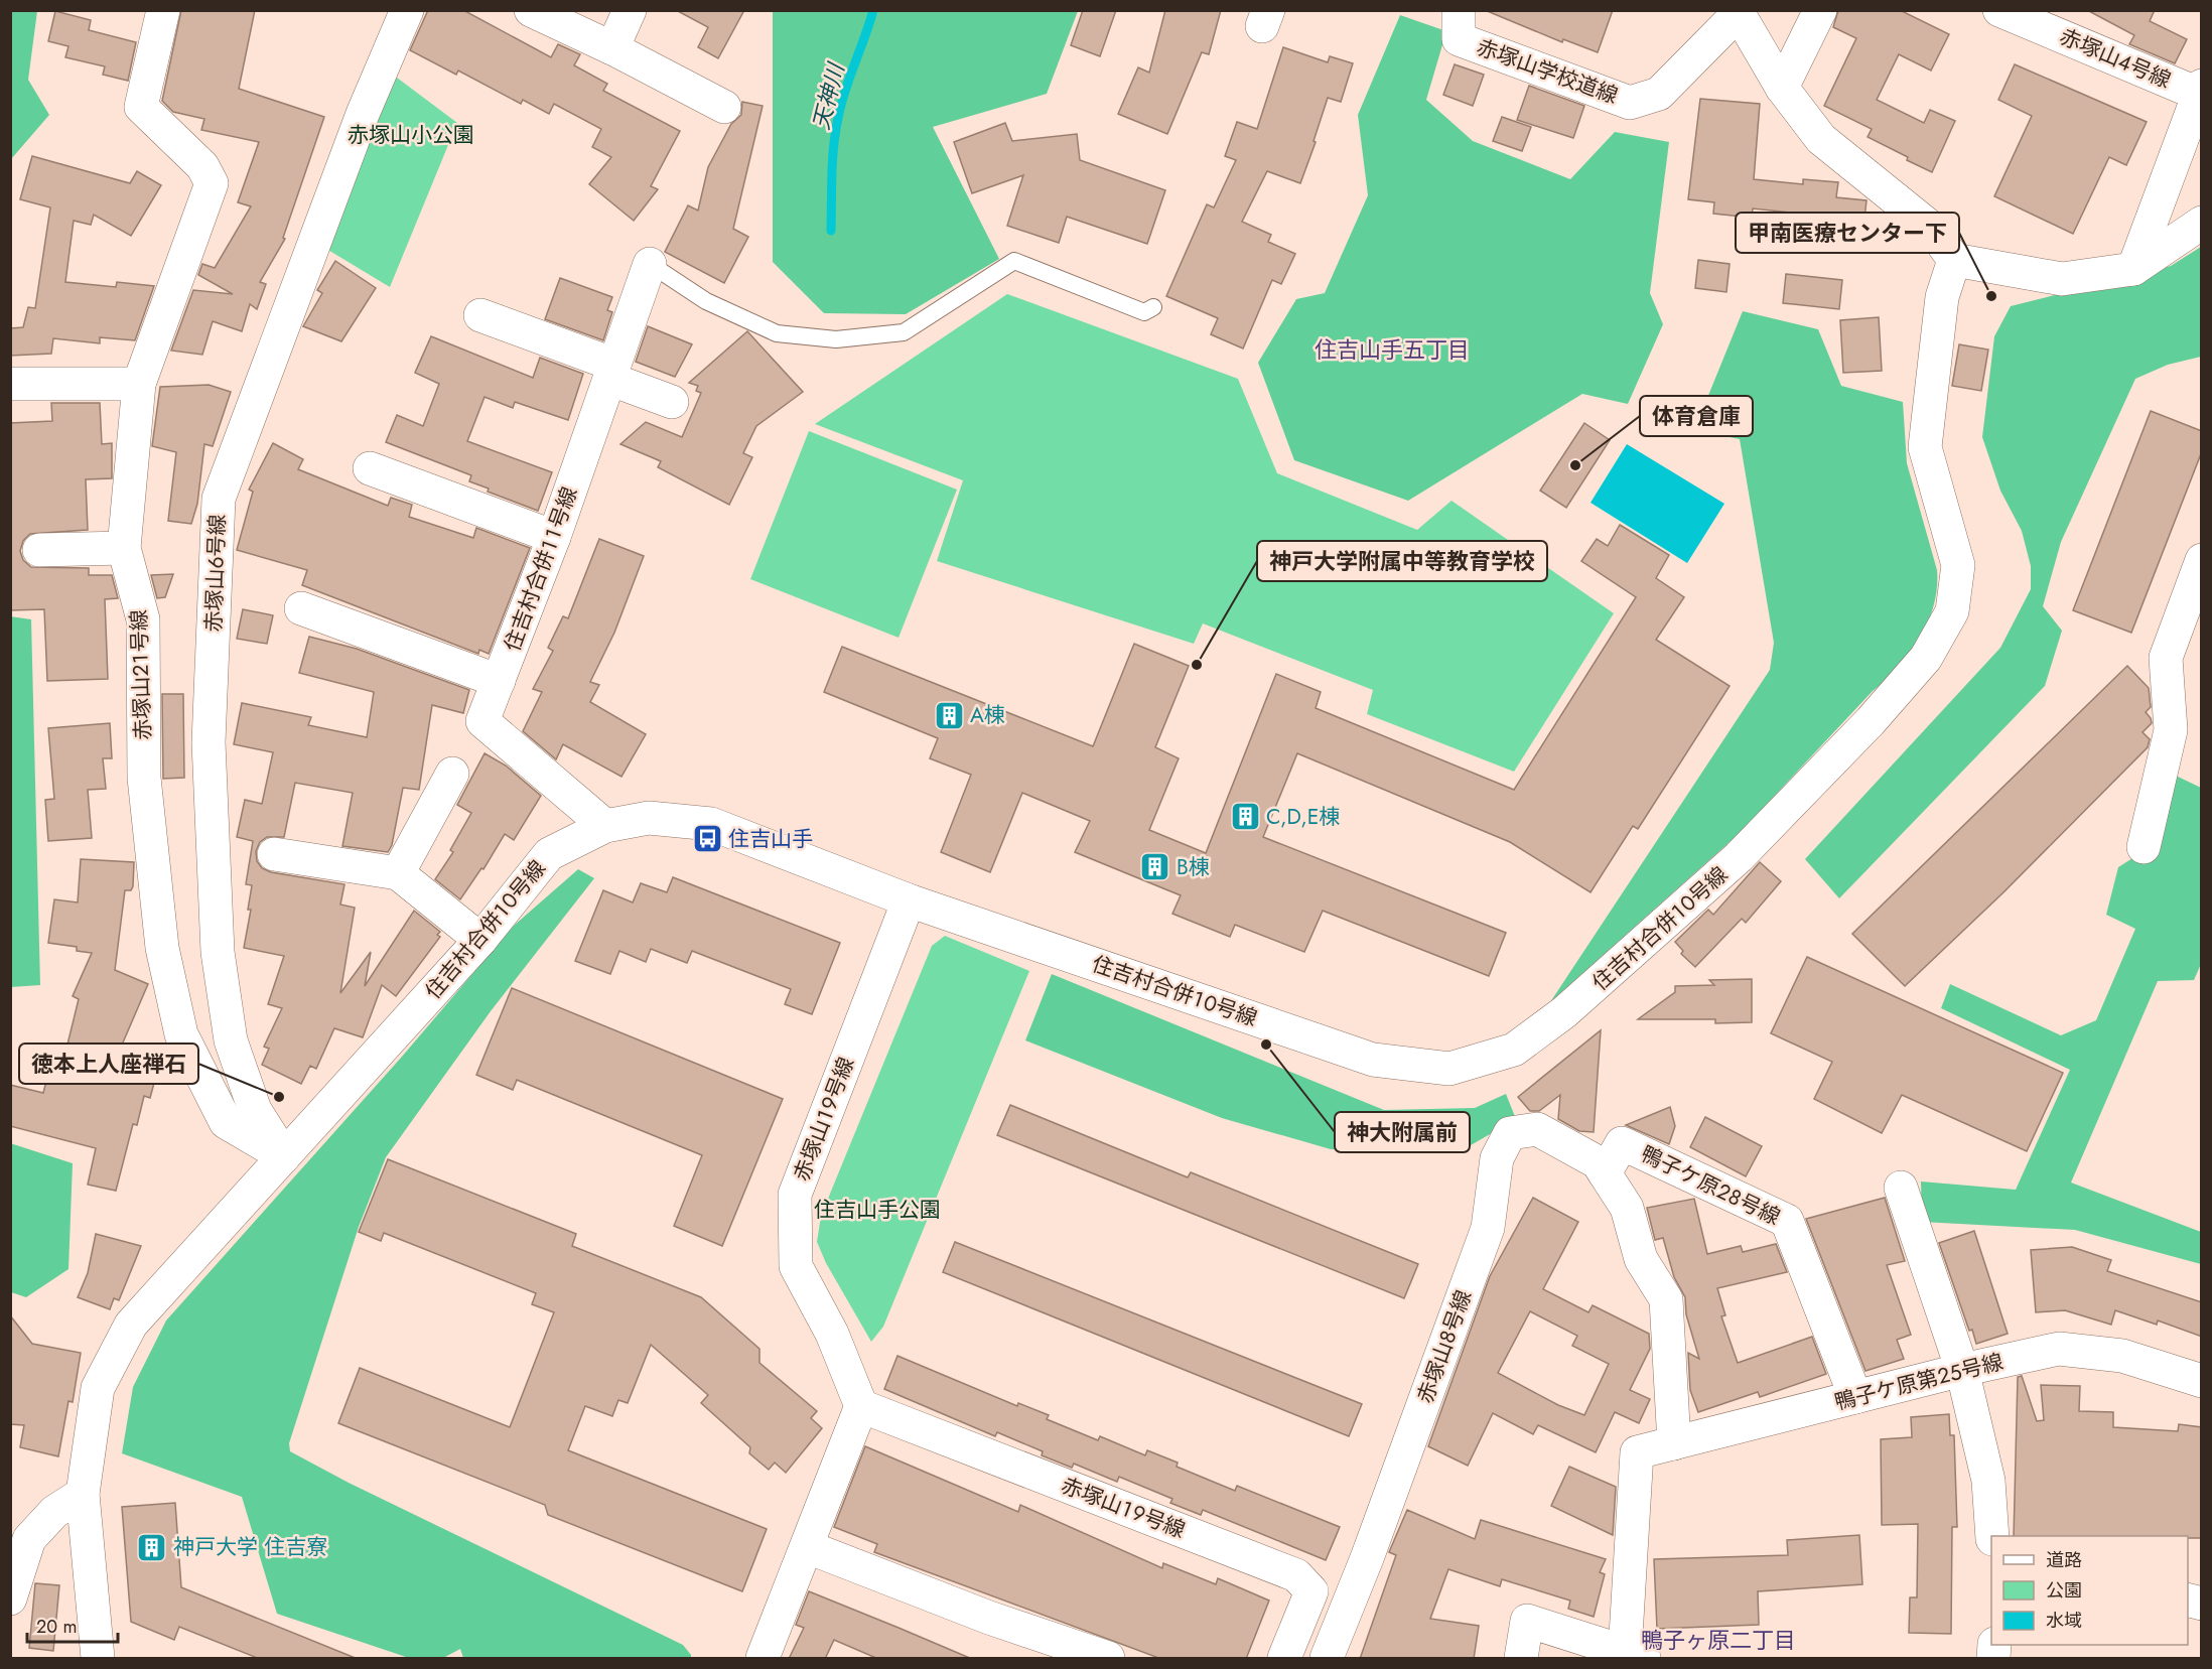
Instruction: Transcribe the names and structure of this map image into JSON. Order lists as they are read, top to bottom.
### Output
{
  "streets": {
    "street": [
      "赤塚山４号線",
      "赤塚山学校道線",
      "住吉村合併１１号線",
      "赤塚山６号線",
      "赤塚山２１号線",
      "住吉村合併１０号線",
      "赤塚山１９号線",
      "鴨子ケ原２８号線",
      "赤塚山８号線",
      "鴨子ケ原第２５号線"
    ]
  },
  "crossings": [
    ["住吉村合併１１号線", "住吉村合併１０号線"],
    ["赤塚山６号線", "赤塚山２１号線"],
    ["赤塚山６号線", "住吉村合併１０号線"],
    ["赤塚山２１号線", "住吉村合併１０号線"],
    ["住吉村合併１０号線", "赤塚山１９号線"],
    ["鴨子ケ原２８号線", "赤塚山８号線"],
    ["鴨子ケ原２８号線", "鴨子ケ原第２５号線"]
  ],
  "districts": ["住吉山手五丁目", "鴨子ヶ原二丁目"],
  "water": ["天神川"],
  "parks": ["赤塚山小公園", "住吉山手公園"],
  "places": {
    "other": [
      "甲南医療センター下",
      "体育倉庫",
      "神戸大学附属中等教育学校",
      "神大附属前",
      "徳本上人座禅石"
    ],
    "building": [
      "A棟",
      "C,D,E棟",
      "B棟",
      "神戸大学 住吉寮"
    ],
    "bus stop": ["住吉山手"]
  },
  "legend": ["道路", "公園", "水域"],
  "scale_bar": "20 m"
}
